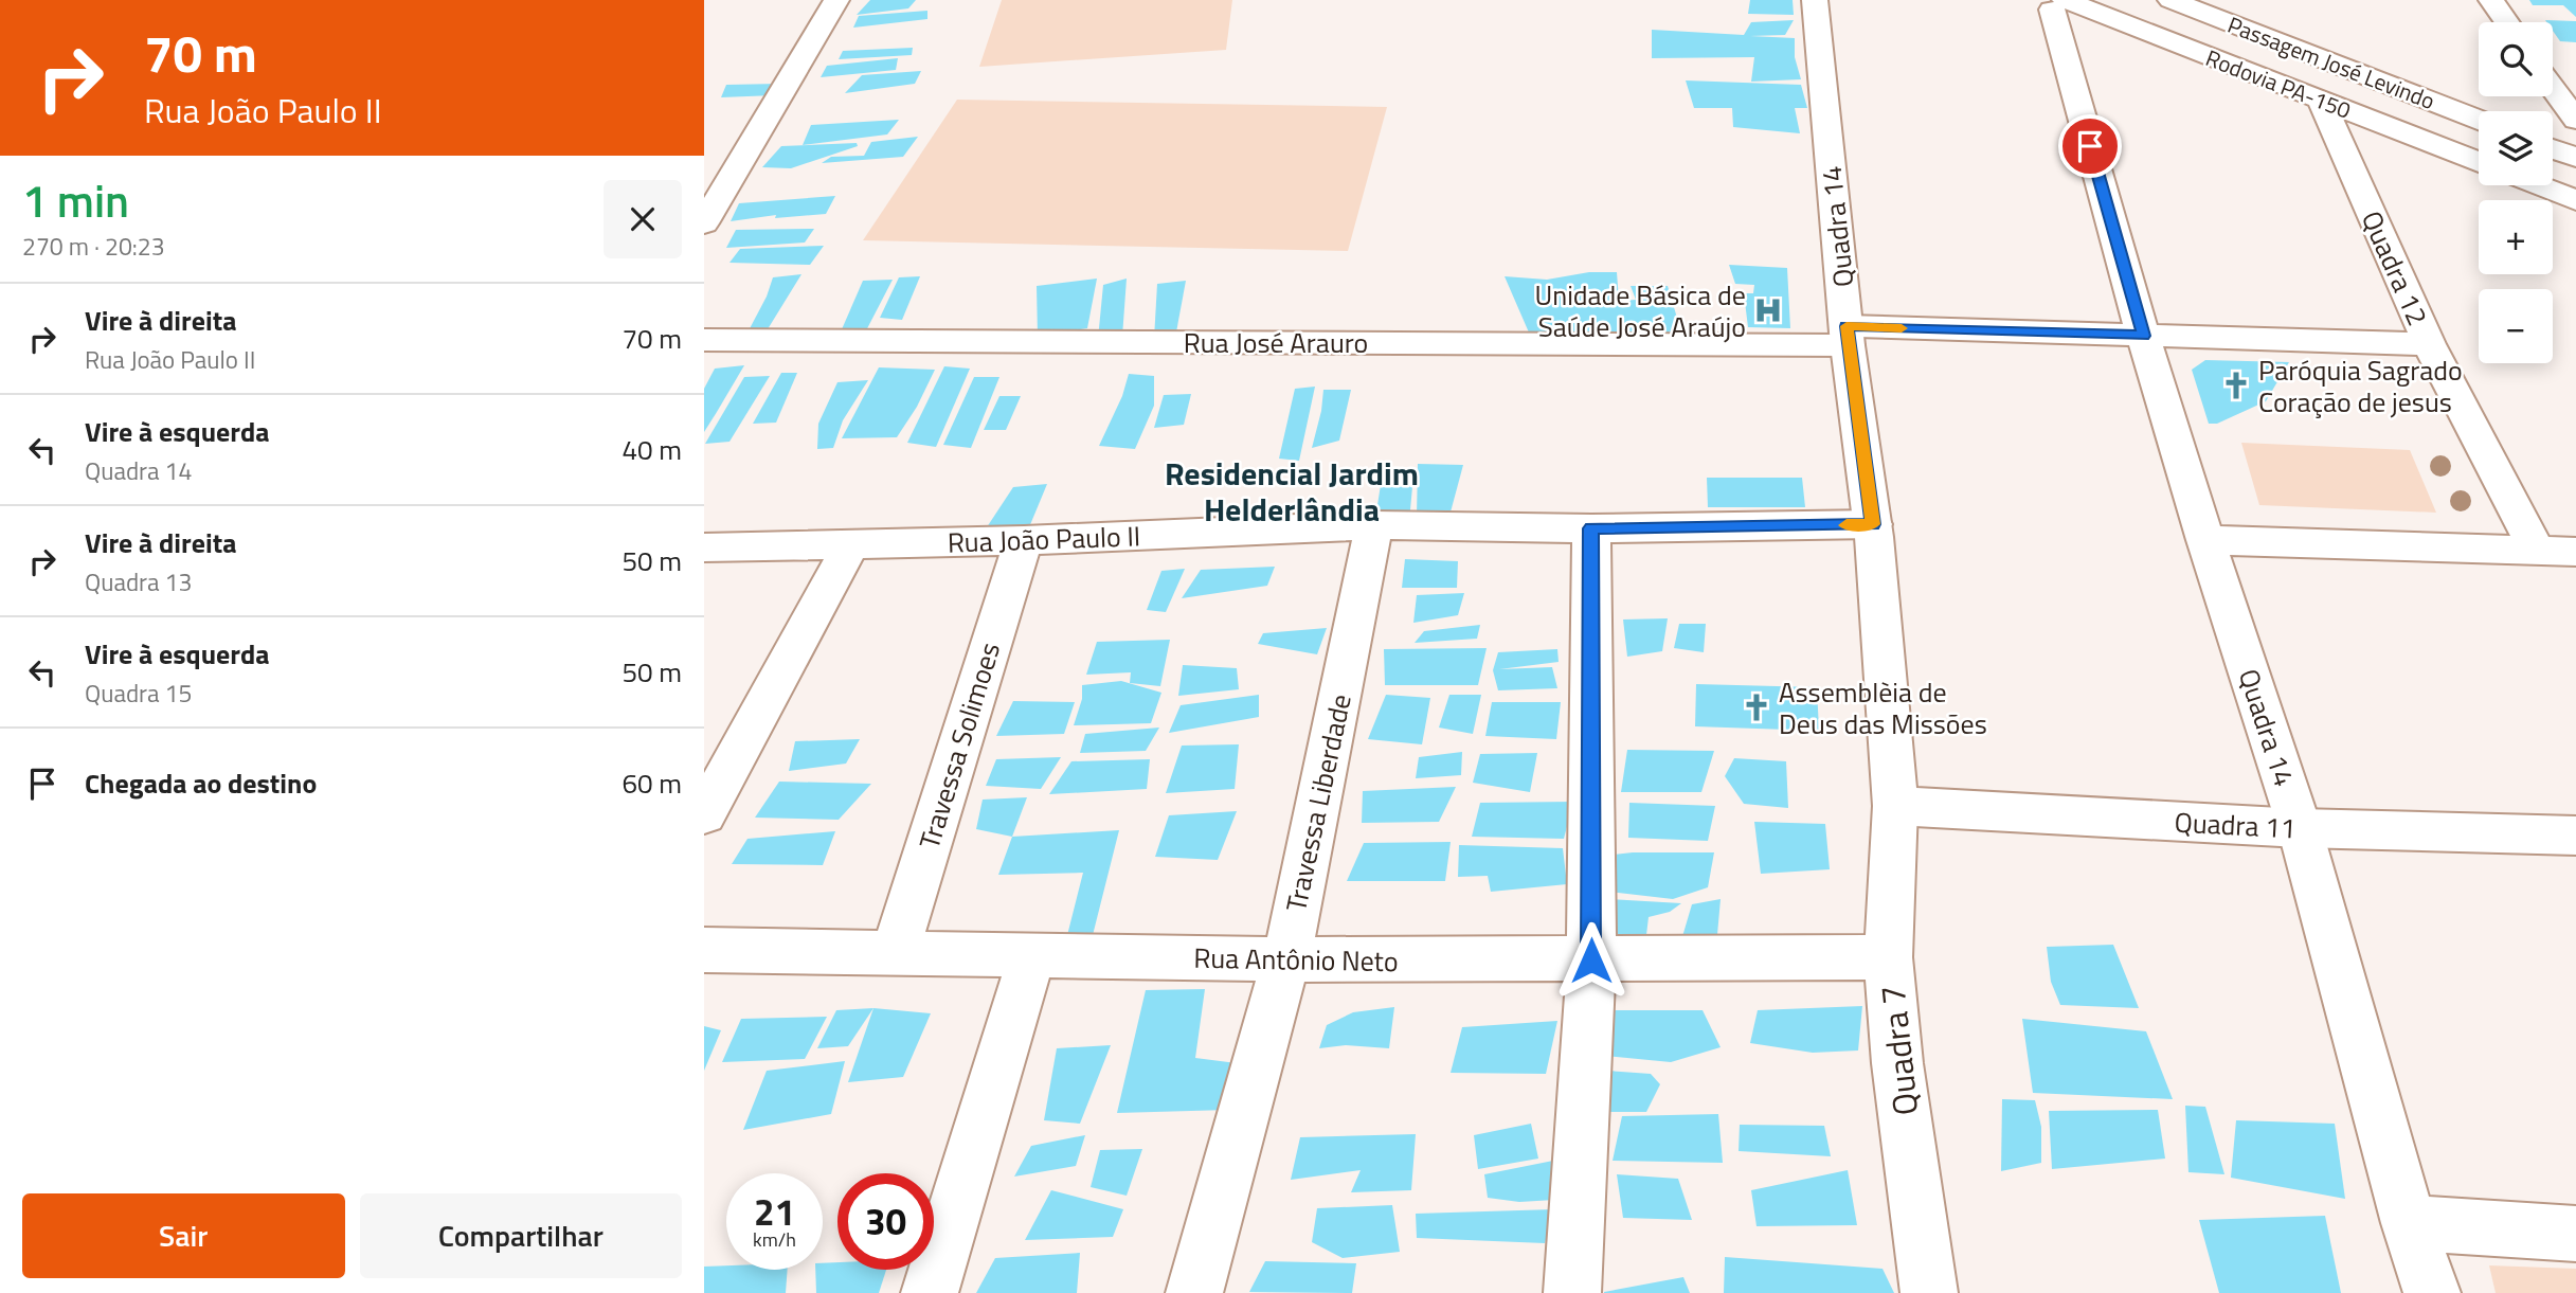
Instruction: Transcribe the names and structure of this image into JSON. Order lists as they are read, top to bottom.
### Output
{
  "streets": {
    "street": [
      "Passagem José Levindo",
      "Rodovia PA-150",
      "Quadra 14",
      "Quadra 12",
      "Rua José Arauro",
      "Rua João Paulo II",
      "Travessa Solimoes",
      "Travessa Liberdade",
      "Quadra 11",
      "Rua Antônio Neto",
      "Quadra 7"
    ]
  },
  "crossings": [
    ["Rodovia PA-150", "Quadra 14"],
    ["Rodovia PA-150", "Quadra 12"],
    ["Quadra 14", "Rua José Arauro"],
    ["Quadra 14", "Rua João Paulo II"],
    ["Quadra 14", "Quadra 11"],
    ["Quadra 14", "Quadra 7"],
    ["Quadra 12", "Rua José Arauro"],
    ["Rua João Paulo II", "Travessa Solimoes"],
    ["Rua João Paulo II", "Travessa Liberdade"],
    ["Travessa Solimoes", "Rua Antônio Neto"],
    ["Travessa Liberdade", "Rua Antônio Neto"],
    ["Quadra 11", "Quadra 7"],
    ["Rua Antônio Neto", "Quadra 7"]
  ],
  "districts": ["Residencial Jardim Helderlândia"],
  "places": {
    "hospital": ["Unidade Básica de Saúde José Araújo"],
    "church": ["Paróquia Sagrado Coração de jesus", "Assemblèia de Deus das Missões"]
  },
  "page": {
    "turn": ["70 m", "Rua João Paulo II"],
    "map_buttons": ["+", "−"],
    "heading": ["1 min", "270 m · 20:23"],
    "list": [
      {
        "name": "Vire à direita",
        "note": "Rua João Paulo II",
        "value": "70 m"
      },
      {
        "name": "Vire à esquerda",
        "note": "Quadra 14",
        "value": "40 m"
      },
      {
        "name": "Vire à direita",
        "note": "Quadra 13",
        "value": "50 m"
      },
      {
        "name": "Vire à esquerda",
        "note": "Quadra 15",
        "value": "50 m"
      },
      {
        "name": "Chegada ao destino",
        "value": "60 m"
      }
    ],
    "speed": "21 km/h",
    "limit": "30",
    "buttons": ["Sair", "Compartilhar"]
  }
}
